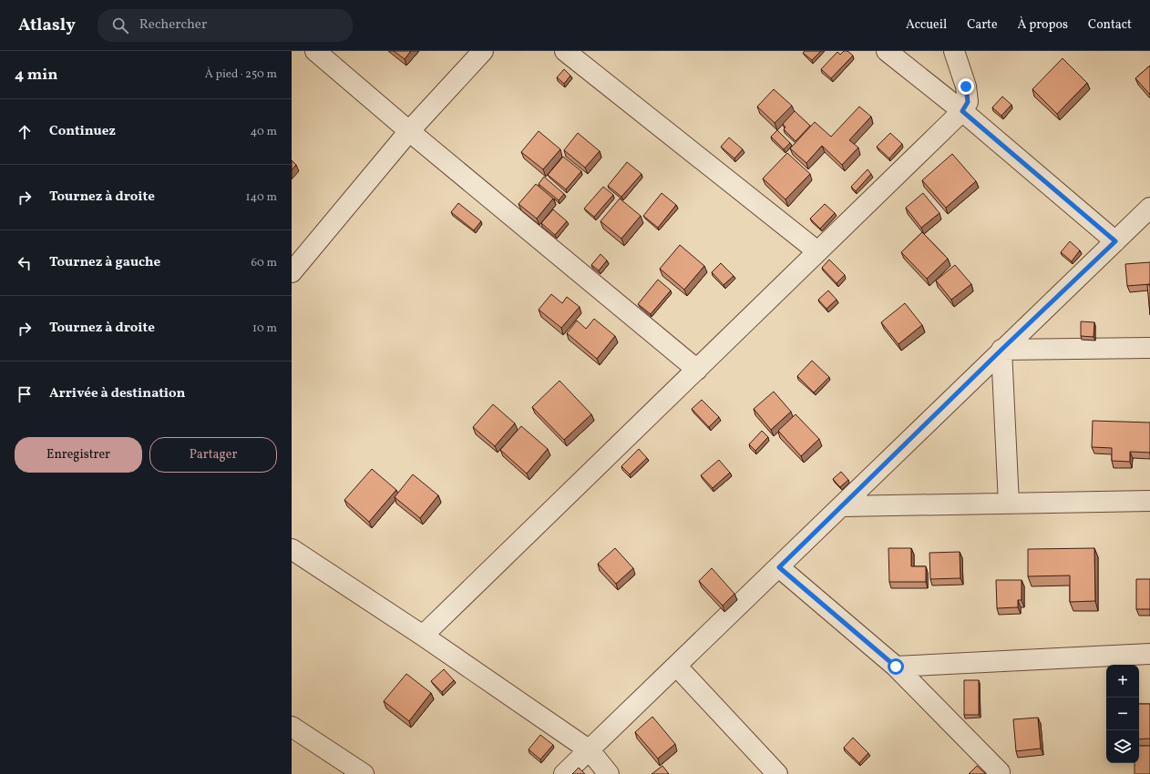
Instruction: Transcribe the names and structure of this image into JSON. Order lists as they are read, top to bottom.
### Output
{
  "page": {
    "header": "Atlasly",
    "search": "Rechercher",
    "nav": [
      "Accueil",
      "Carte",
      "À propos",
      "Contact"
    ],
    "heading": ["4 min", "À pied · 250 m"],
    "list": [
      ["Continuez", "40 m"],
      ["Tournez à droite", "140 m"],
      ["Tournez à gauche", "60 m"],
      ["Tournez à droite", "10 m"],
      "Arrivée à destination"
    ],
    "buttons": ["Enregistrer", "Partager"],
    "map_buttons": ["+", "−"]
  }
}
